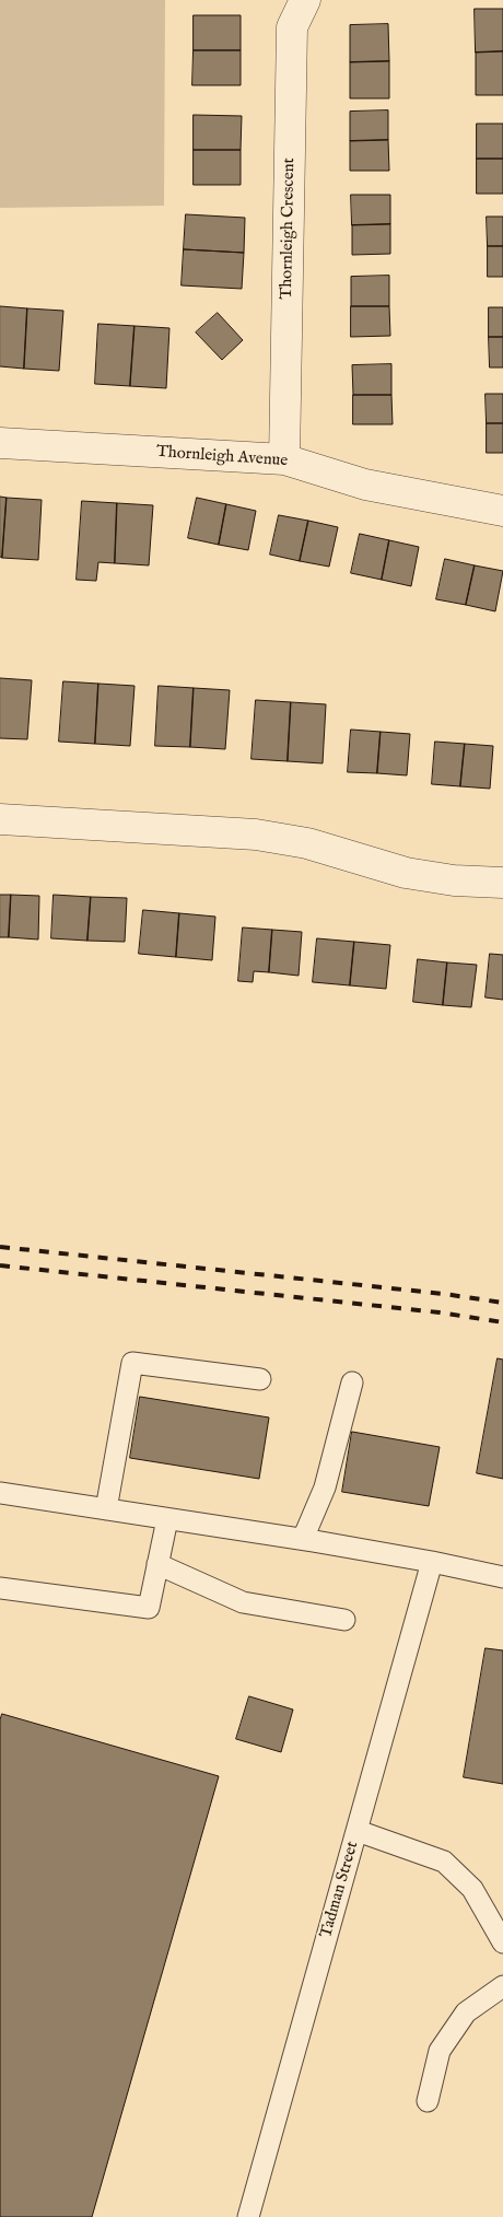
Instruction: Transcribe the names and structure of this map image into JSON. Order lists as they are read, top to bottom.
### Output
{
  "streets": {
    "street": ["Thornleigh Crescent", "Thornleigh Avenue"],
    "lane": ["Tadman Street"]
  },
  "crossings": [
    ["Thornleigh Crescent", "Thornleigh Avenue"]
  ]
}
